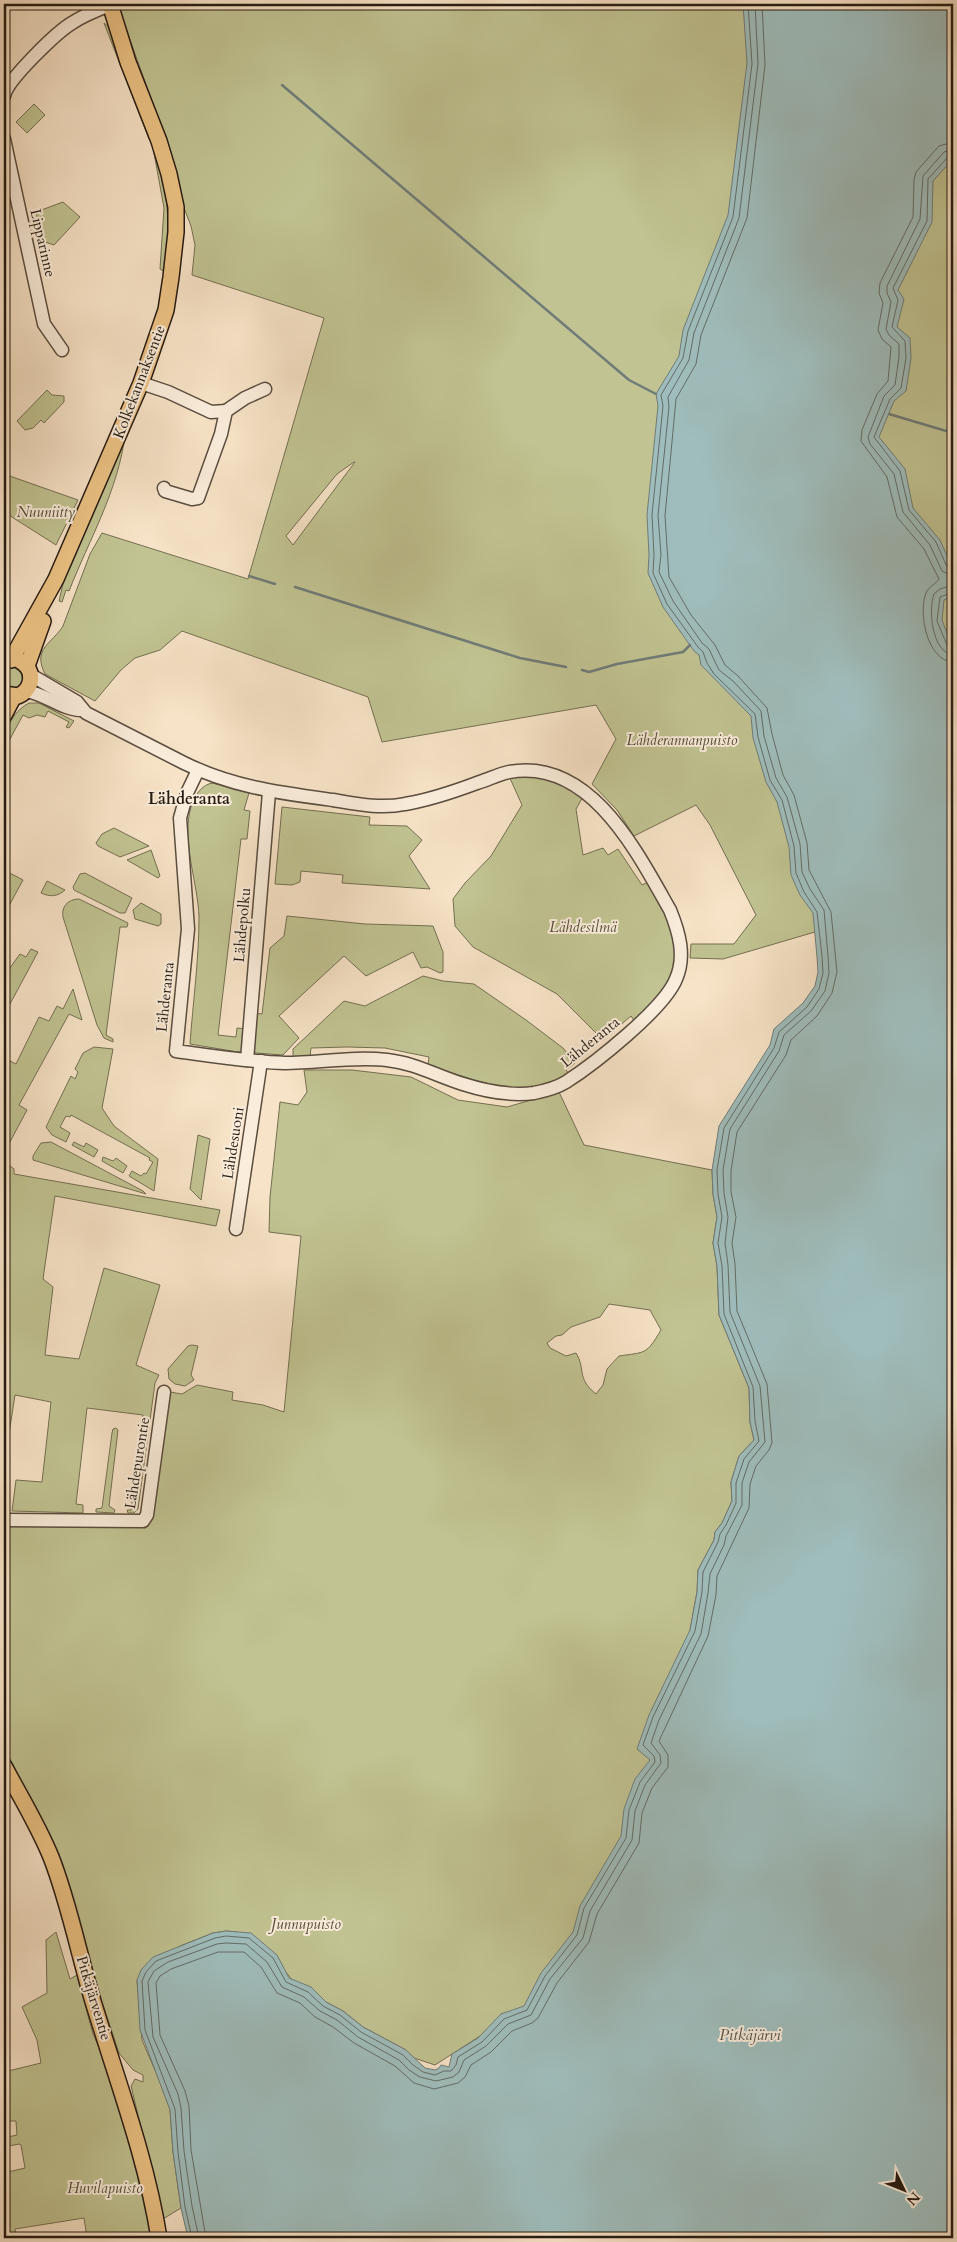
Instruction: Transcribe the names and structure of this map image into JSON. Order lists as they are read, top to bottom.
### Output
{
  "streets": {
    "main road": ["Kolkekannaksentie", "Pitkäjärventie"],
    "street": [
      "Lipparinne",
      "Lähdepolku",
      "Lähderanta",
      "Lähdesuoni",
      "Lähdepurontie"
    ]
  },
  "crossings": [
    ["Kolkekannaksentie", "Lähderanta"],
    ["Lähdepolku", "Lähderanta"],
    ["Lähderanta", "Lähdesuoni"]
  ],
  "districts": ["Lähderanta"],
  "water": ["Pitkäjärvi"],
  "parks": [
    "Nuuniitty",
    "Lähderannanpuisto",
    "Lähdesilmä",
    "Junnupuisto",
    "Huvilapuisto"
  ],
  "north": "bottom right"
}
